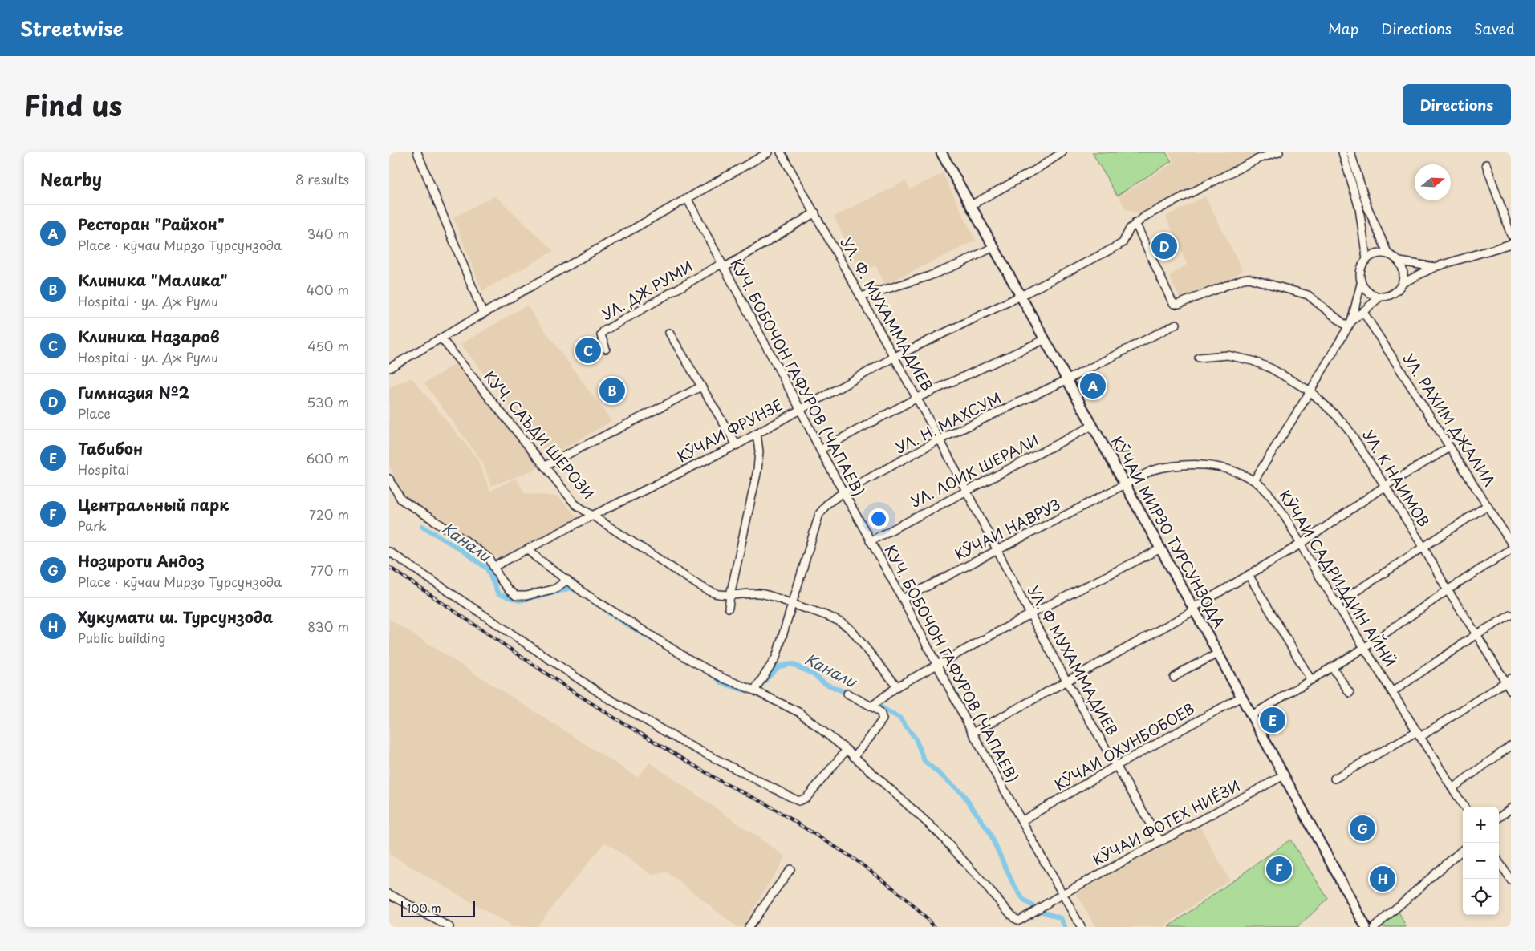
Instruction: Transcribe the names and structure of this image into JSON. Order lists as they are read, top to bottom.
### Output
{
  "streets": {
    "main road": ["КӮЧАИ МИРЗО ТУРСУНЗОДА"],
    "street": [
      "УЛ. ДЖ РУМИ",
      "УЛ. Ф. МУХАММАДИЕВ",
      "КУЧ. БОБОЧОН ГАФУРОВ (ЧАПАЕВ)",
      "УЛ. РАХИМ ДЖАЛИЛ",
      "УЛ. Н. МАХСУМ",
      "КӮЧАИ ФРУНЗЕ",
      "КУЧ. САЪДИ ШЕРОЗИ",
      "УЛ. ЛОИК ШЕРАЛИ",
      "УЛ. К НАИМОВ",
      "КӮЧАИ НАВРУЗ",
      "КӮЧАИ САДРИДДИН АЙНӢ",
      "УЛ. Ф МУХАММАДИЕВ",
      "КӮЧАИ ОХУНБОБОЕВ",
      "КӮЧАИ ФОТЕХ НИЁЗИ"
    ]
  },
  "crossings": [
    ["УЛ. ДЖ РУМИ", "КУЧ. БОБОЧОН ГАФУРОВ (ЧАПАЕВ)"],
    ["УЛ. Ф. МУХАММАДИЕВ", "УЛ. Н. МАХСУМ"],
    ["УЛ. Ф. МУХАММАДИЕВ", "КӮЧАИ ФРУНЗЕ"],
    ["УЛ. Ф. МУХАММАДИЕВ", "УЛ. ЛОИК ШЕРАЛИ"],
    ["УЛ. Ф. МУХАММАДИЕВ", "УЛ. Ф МУХАММАДИЕВ"],
    ["КУЧ. БОБОЧОН ГАФУРОВ (ЧАПАЕВ)", "УЛ. Н. МАХСУМ"],
    ["КУЧ. БОБОЧОН ГАФУРОВ (ЧАПАЕВ)", "КӮЧАИ ФРУНЗЕ"],
    ["КУЧ. БОБОЧОН ГАФУРОВ (ЧАПАЕВ)", "УЛ. ЛОИК ШЕРАЛИ"],
    ["КУЧ. БОБОЧОН ГАФУРОВ (ЧАПАЕВ)", "КӮЧАИ НАВРУЗ"],
    ["КУЧ. БОБОЧОН ГАФУРОВ (ЧАПАЕВ)", "КӮЧАИ ОХУНБОБОЕВ"],
    ["КУЧ. БОБОЧОН ГАФУРОВ (ЧАПАЕВ)", "КӮЧАИ ФОТЕХ НИЁЗИ"],
    ["УЛ. Н. МАХСУМ", "КУЧ. САЪДИ ШЕРОЗИ"],
    ["УЛ. Н. МАХСУМ", "КӮЧАИ МИРЗО ТУРСУНЗОДА"],
    ["КӮЧАИ ФРУНЗЕ", "КУЧ. САЪДИ ШЕРОЗИ"],
    ["КӮЧАИ ФРУНЗЕ", "КӮЧАИ МИРЗО ТУРСУНЗОДА"],
    ["УЛ. ЛОИК ШЕРАЛИ", "КӮЧАИ МИРЗО ТУРСУНЗОДА"],
    ["УЛ. ЛОИК ШЕРАЛИ", "УЛ. Ф МУХАММАДИЕВ"],
    ["КӮЧАИ НАВРУЗ", "КӮЧАИ МИРЗО ТУРСУНЗОДА"],
    ["КӮЧАИ НАВРУЗ", "КӮЧАИ САДРИДДИН АЙНӢ"],
    ["КӮЧАИ НАВРУЗ", "УЛ. Ф МУХАММАДИЕВ"],
    ["КӮЧАИ МИРЗО ТУРСУНЗОДА", "КӮЧАИ САДРИДДИН АЙНӢ"],
    ["КӮЧАИ МИРЗО ТУРСУНЗОДА", "КӮЧАИ ОХУНБОБОЕВ"],
    ["КӮЧАИ МИРЗО ТУРСУНЗОДА", "КӮЧАИ ФОТЕХ НИЁЗИ"],
    ["УЛ. Ф МУХАММАДИЕВ", "КӮЧАИ ОХУНБОБОЕВ"],
    ["УЛ. Ф МУХАММАДИЕВ", "КӮЧАИ ФОТЕХ НИЁЗИ"]
  ],
  "water": ["Канали"],
  "scale_bar": "100 m",
  "north": "right",
  "page": {
    "header": "Streetwise",
    "nav": ["Map", "Directions", "Saved"],
    "title": "Find us",
    "buttons": "Directions",
    "heading": ["Nearby", "8 results"],
    "list": [
      {
        "mark": "A",
        "name": "Ресторан \"Райхон\"",
        "note": "Place · кӯчаи Мирзо Турсунзода",
        "value": "340 m"
      },
      {
        "mark": "B",
        "name": "Клиника \"Малика\"",
        "note": "Hospital · ул. Дж Руми",
        "value": "400 m"
      },
      {
        "mark": "C",
        "name": "Клиника Назаров",
        "note": "Hospital · ул. Дж Руми",
        "value": "450 m"
      },
      {
        "mark": "D",
        "name": "Гимназия №2",
        "note": "Place",
        "value": "530 m"
      },
      {
        "mark": "E",
        "name": "Табибон",
        "note": "Hospital",
        "value": "600 m"
      },
      {
        "mark": "F",
        "name": "Центральный парк",
        "note": "Park",
        "value": "720 m"
      },
      {
        "mark": "G",
        "name": "Нозироти Андоз",
        "note": "Place · кӯчаи Мирзо Турсунзода",
        "value": "770 m"
      },
      {
        "mark": "H",
        "name": "Хукумати ш. Турсунзода",
        "note": "Public building",
        "value": "830 m"
      }
    ],
    "pins": [
      "D",
      "C",
      "A",
      "B",
      "E",
      "G",
      "F",
      "H"
    ],
    "map_buttons": ["+", "−"],
    "scale": "100 m"
  }
}
